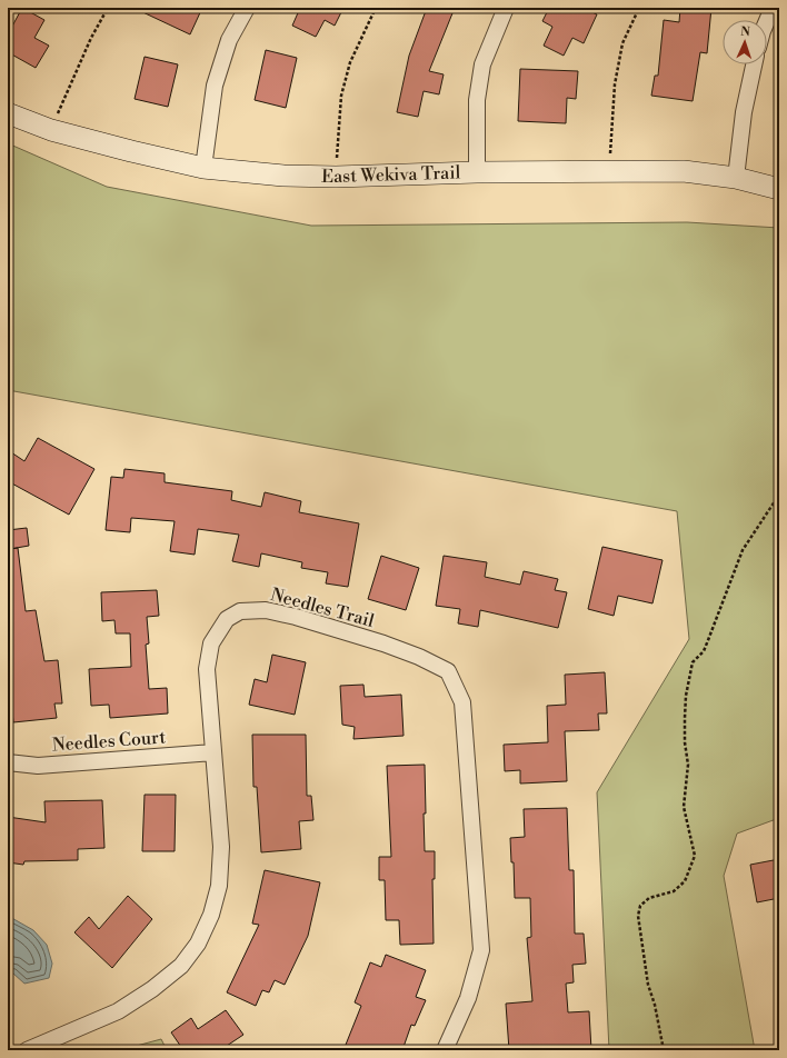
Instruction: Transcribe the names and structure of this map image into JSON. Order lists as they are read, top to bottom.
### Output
{
  "streets": {
    "street": ["East Wekiva Trail", "Needles Trail", "Needles Court"]
  },
  "crossings": [
    ["Needles Trail", "Needles Court"]
  ],
  "north": "top"
}
